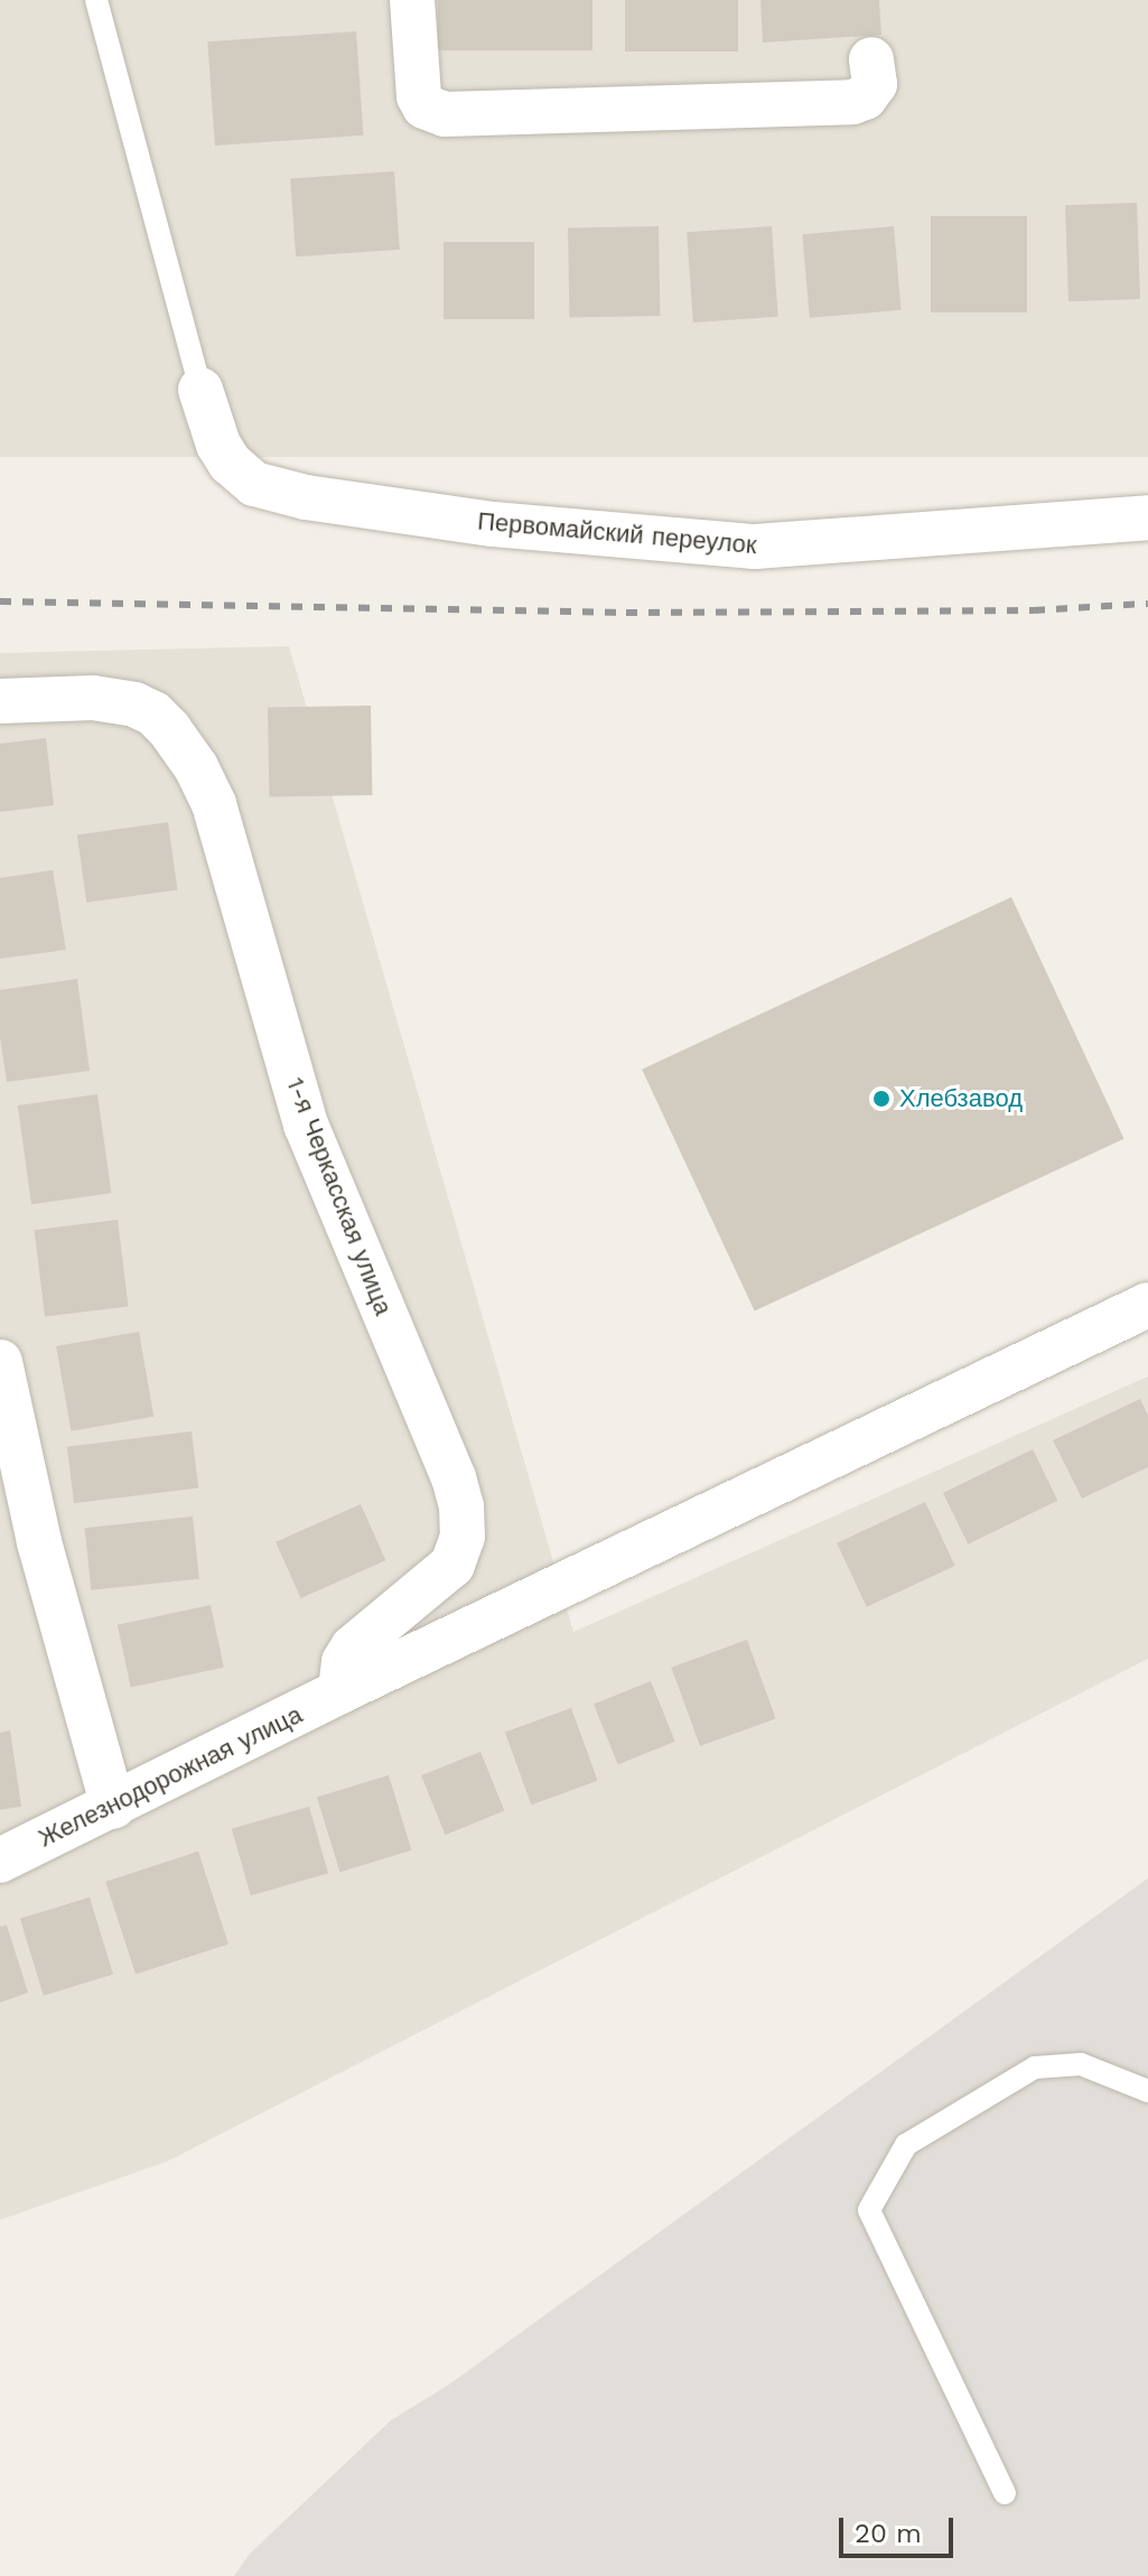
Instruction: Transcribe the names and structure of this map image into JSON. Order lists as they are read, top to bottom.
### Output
{
  "streets": {
    "street": ["Первомайский переулок", "1-я Черкасская улица", "Железнодорожная улица"]
  },
  "crossings": [
    ["1-я Черкасская улица", "Железнодорожная улица"]
  ],
  "places": ["Хлебзавод"],
  "scale_bar": "20 m"
}
